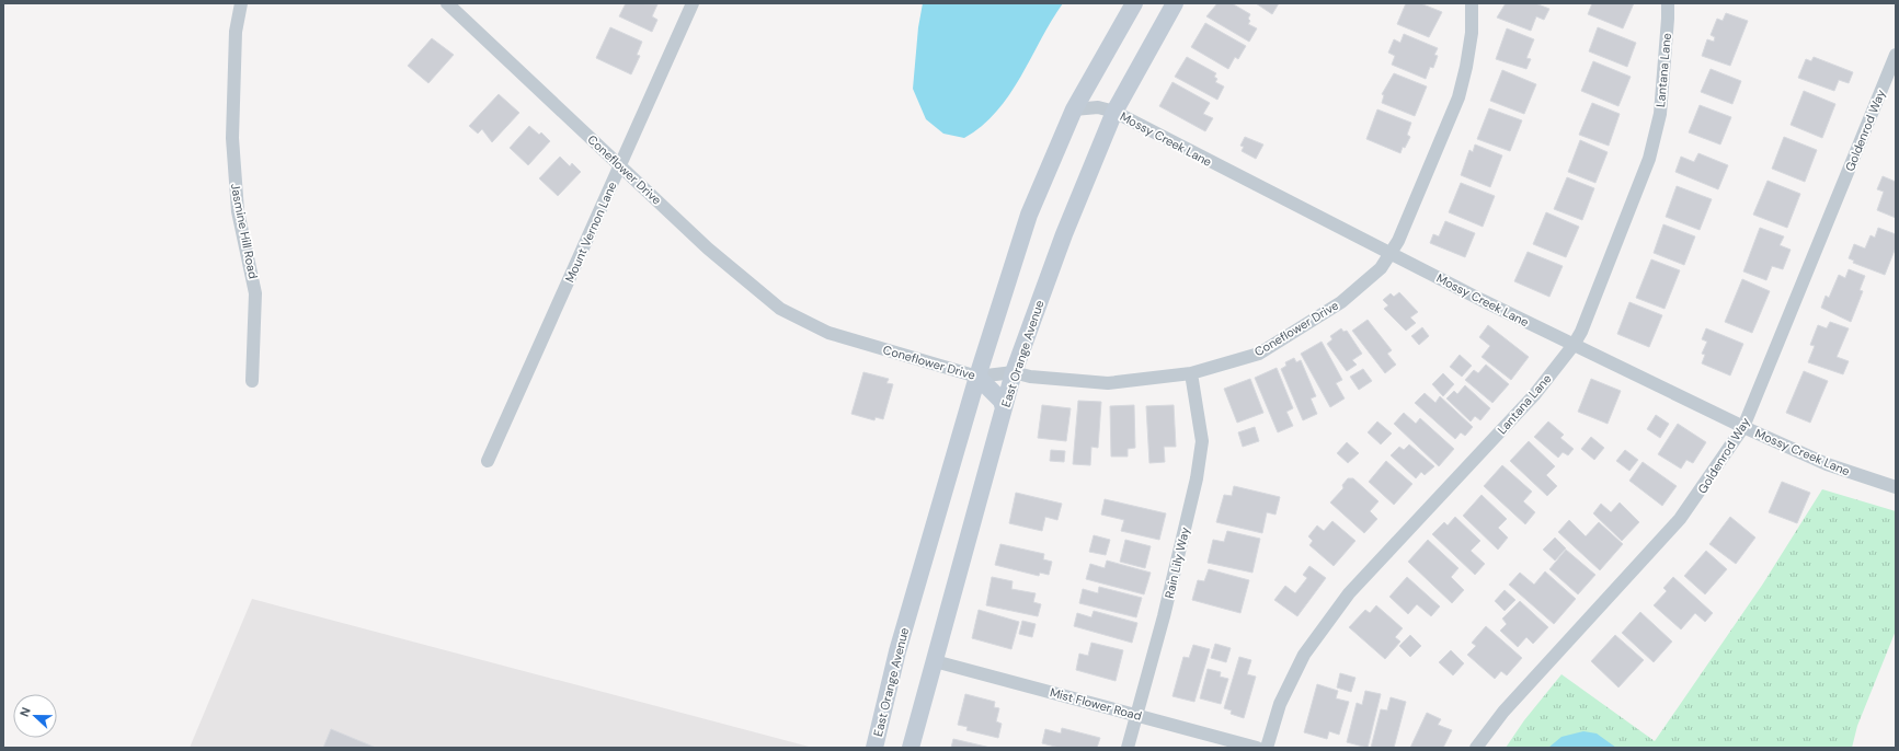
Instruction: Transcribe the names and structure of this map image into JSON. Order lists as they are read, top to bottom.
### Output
{
  "streets": {
    "street": [
      "Lantana Lane",
      "Goldenrod Way",
      "Mossy Creek Lane",
      "Coneflower Drive",
      "Jasmine Hill Road",
      "Mount Vernon Lane",
      "East Orange Avenue",
      "Rain Lily Way",
      "Mist Flower Road"
    ]
  },
  "crossings": [
    ["Lantana Lane", "Mossy Creek Lane"],
    ["Goldenrod Way", "Mossy Creek Lane"],
    ["Mossy Creek Lane", "Coneflower Drive"],
    ["Mossy Creek Lane", "East Orange Avenue"],
    ["Coneflower Drive", "Mount Vernon Lane"],
    ["Coneflower Drive", "East Orange Avenue"],
    ["Coneflower Drive", "Rain Lily Way"],
    ["East Orange Avenue", "Mist Flower Road"],
    ["Rain Lily Way", "Mist Flower Road"]
  ],
  "north": "left"
}
